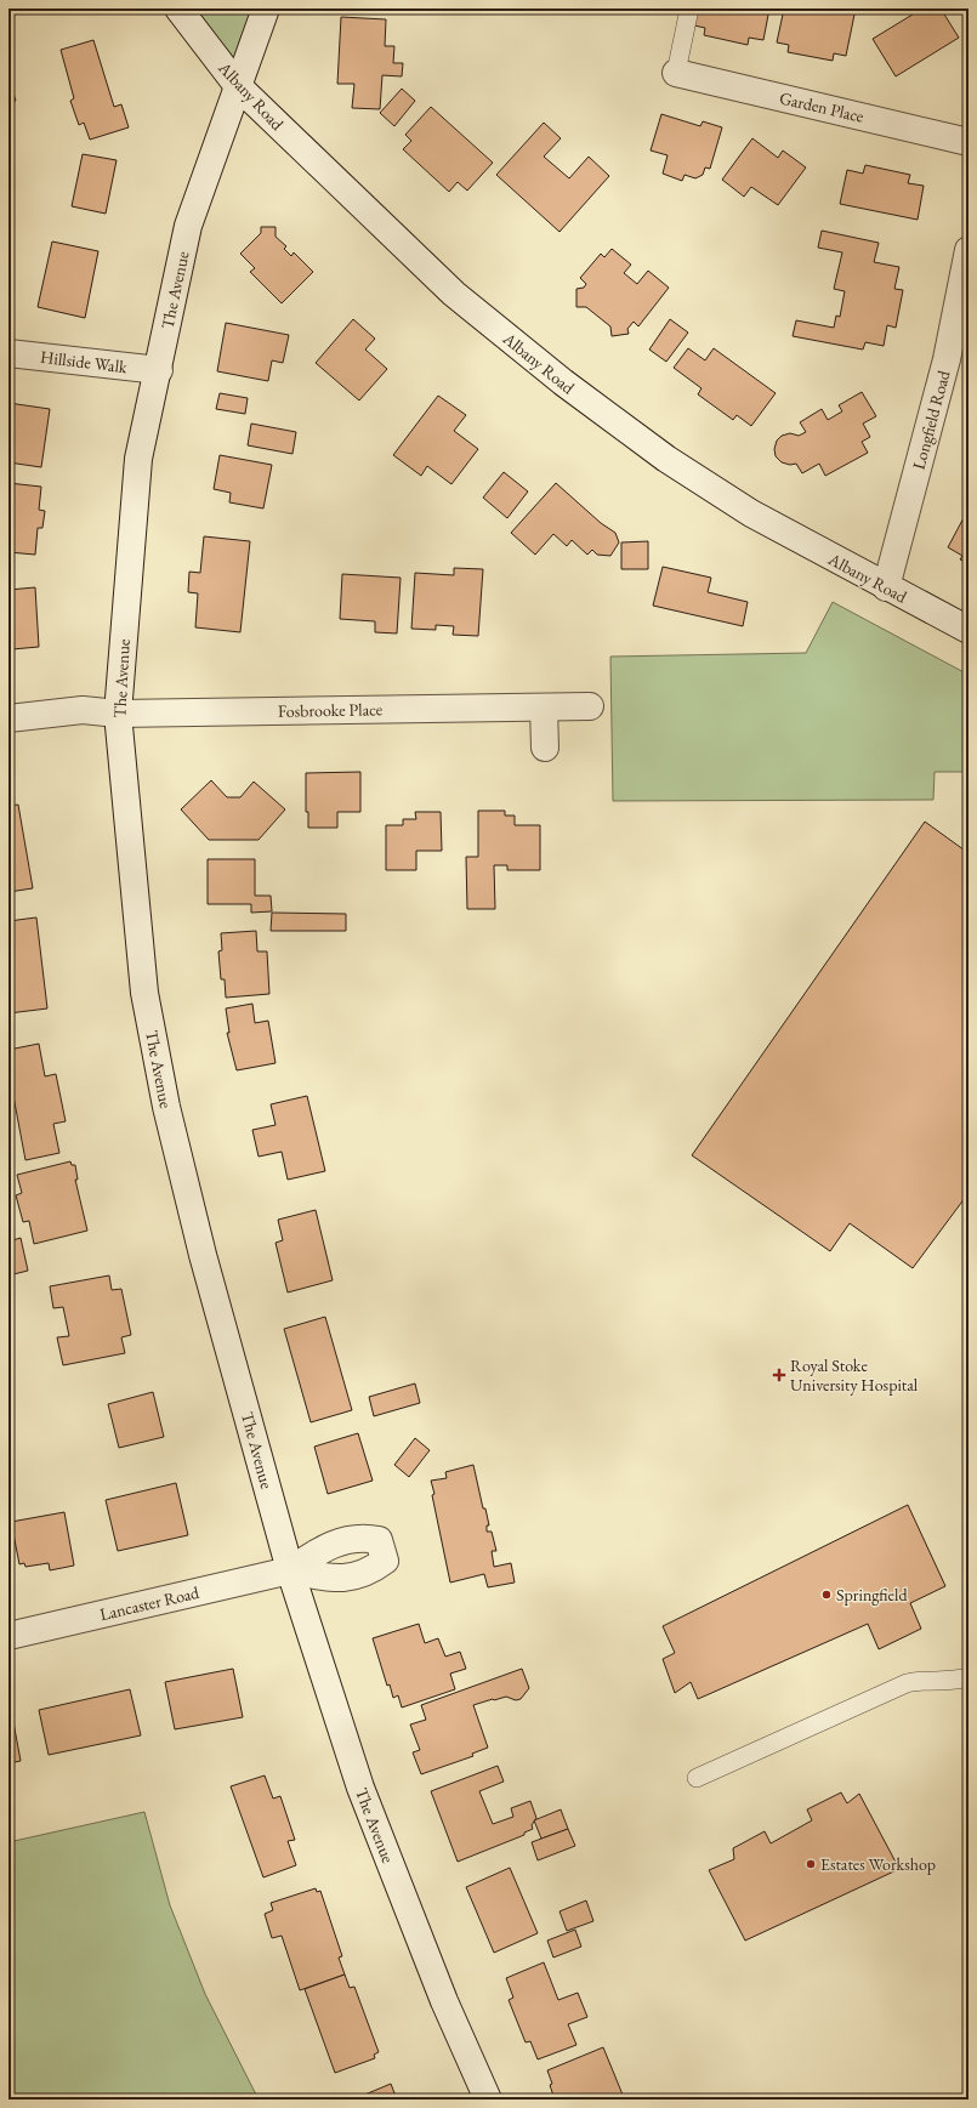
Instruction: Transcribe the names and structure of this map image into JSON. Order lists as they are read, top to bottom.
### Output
{
  "streets": {
    "street": [
      "Albany Road",
      "Garden Place",
      "The Avenue",
      "Hillside Walk",
      "Longfield Road",
      "Fosbrooke Place",
      "Lancaster Road"
    ]
  },
  "crossings": [
    ["Albany Road", "The Avenue"],
    ["Albany Road", "Longfield Road"],
    ["The Avenue", "Hillside Walk"],
    ["The Avenue", "Fosbrooke Place"],
    ["The Avenue", "Lancaster Road"]
  ],
  "places": {
    "health": ["Royal Stoke University Hospital"],
    "other": ["Springfield", "Estates Workshop"]
  }
}
